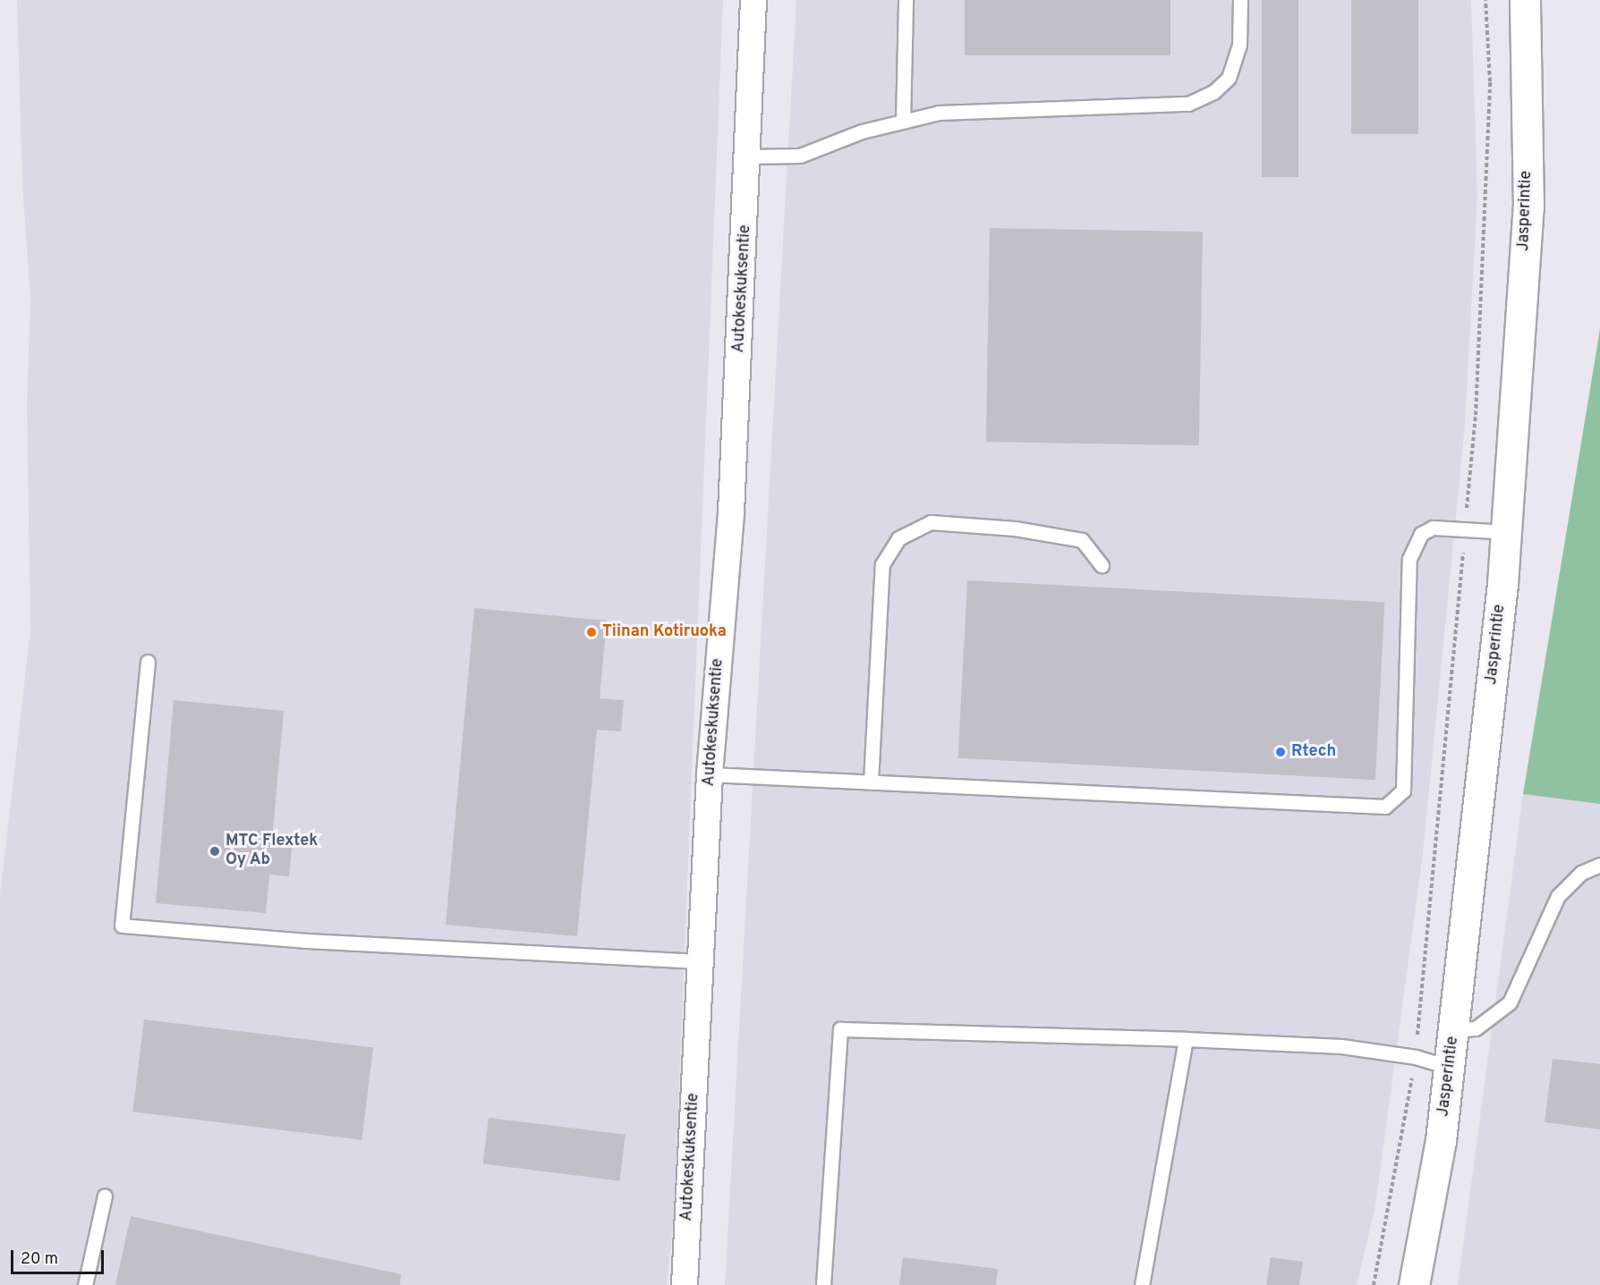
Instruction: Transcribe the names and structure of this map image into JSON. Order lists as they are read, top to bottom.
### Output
{
  "streets": {
    "main road": ["Jasperintie"],
    "street": ["Autokeskuksentie"]
  },
  "places": ["Tiinan Kotiruoka", "Rtech", "MTC Flextek Oy Ab"],
  "scale_bar": "20 m"
}
